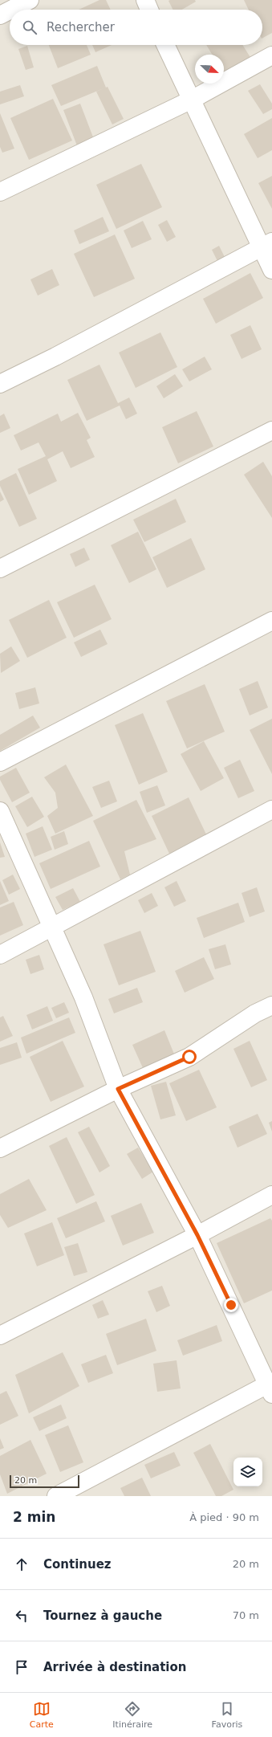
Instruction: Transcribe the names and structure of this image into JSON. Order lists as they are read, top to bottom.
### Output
{
  "scale_bar": "20 m",
  "north": "bottom right",
  "page": {
    "search": "Rechercher",
    "scale": "20 m",
    "heading": ["2 min", "À pied · 90 m"],
    "list": [
      ["Continuez", "20 m"],
      ["Tournez à gauche", "70 m"],
      "Arrivée à destination"
    ],
    "nav": ["Carte", "Itinéraire", "Favoris"]
  }
}
